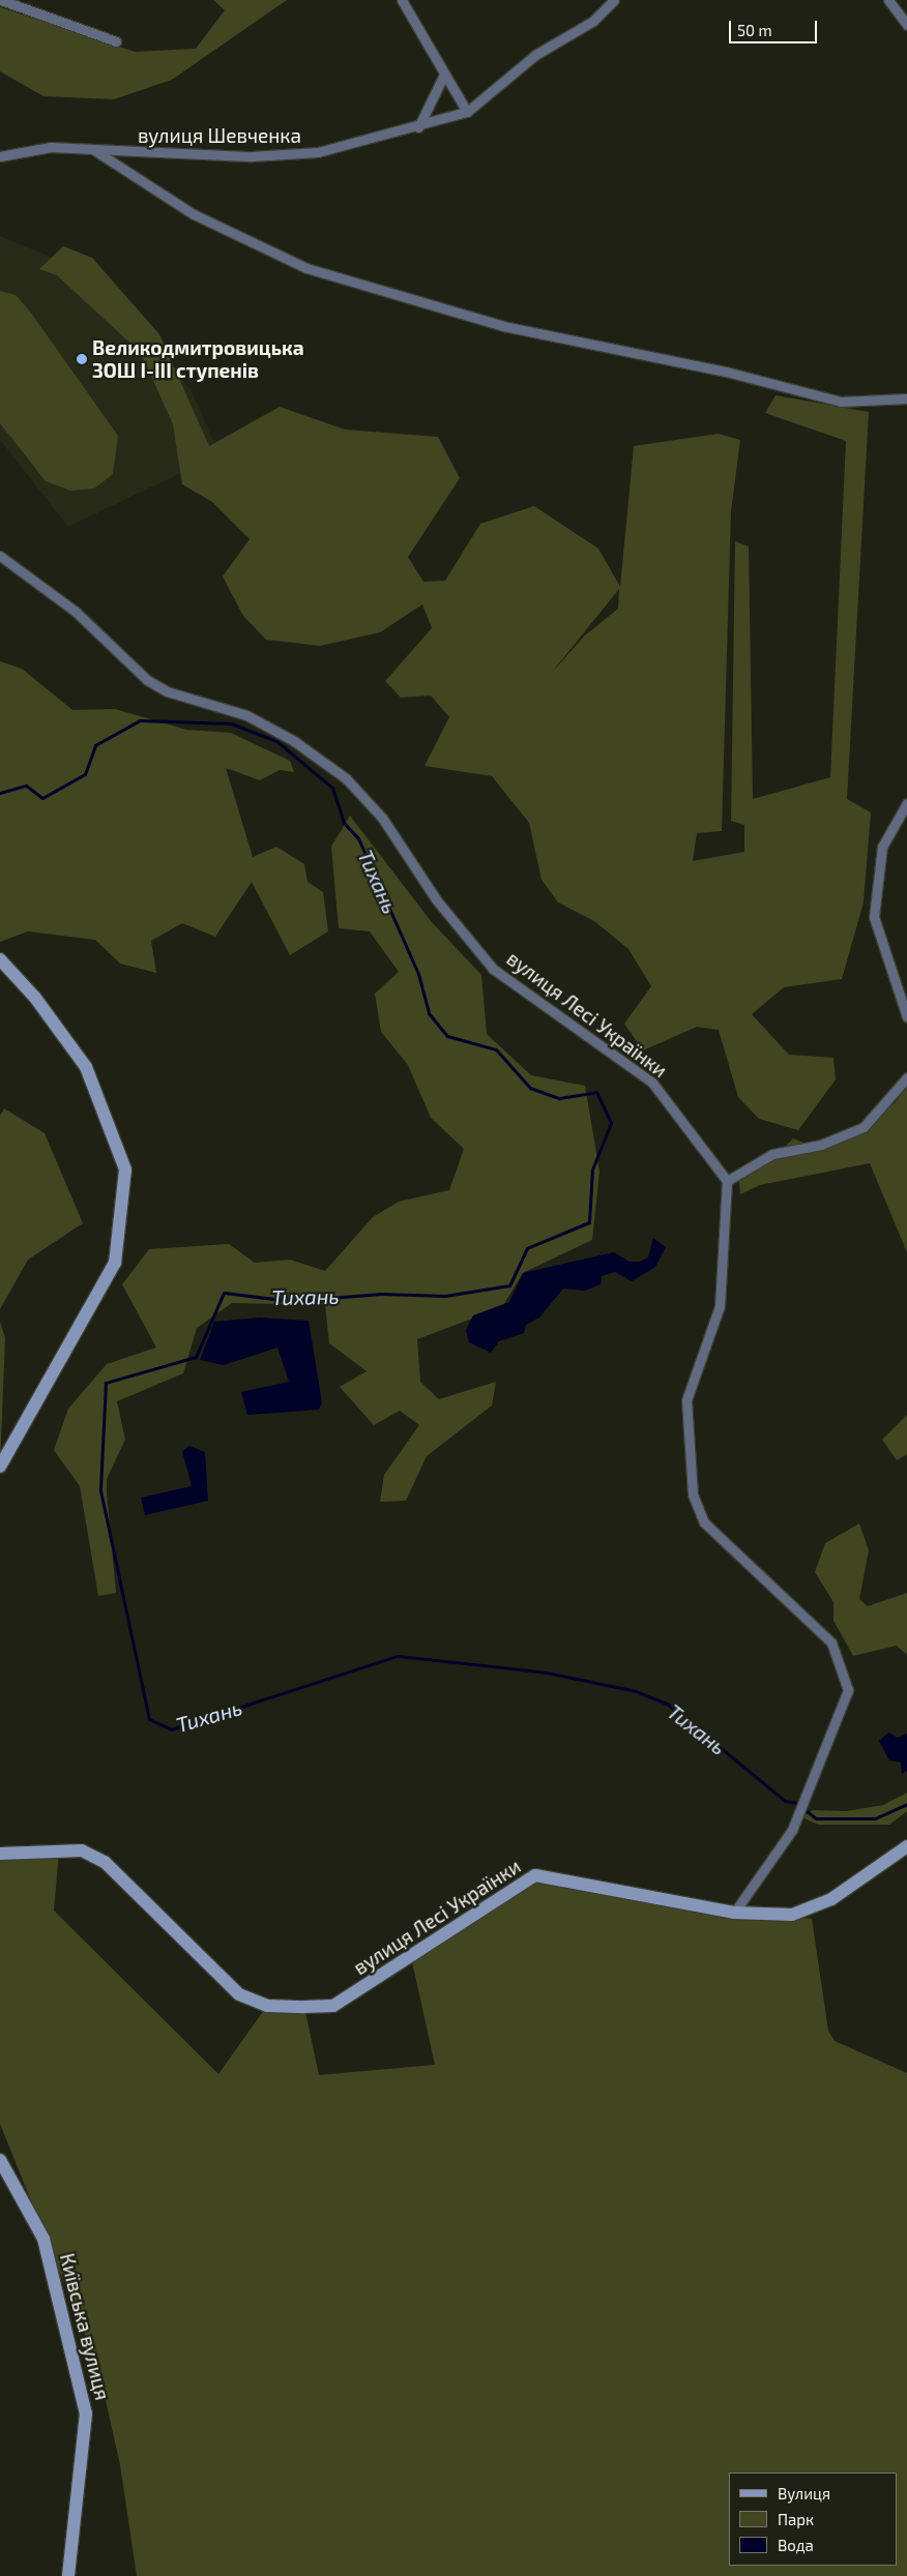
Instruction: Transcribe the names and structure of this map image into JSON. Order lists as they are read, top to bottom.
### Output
{
  "streets": {
    "street": ["вулиця Шевченка", "вулиця Лесі Українки", "Київська вулиця"]
  },
  "water": ["Тихань"],
  "places": ["Великодмитровицька ЗОШ І-ІІІ ступенів"],
  "legend": ["Вулиця", "Парк", "Вода"],
  "scale_bar": "50 m"
}
